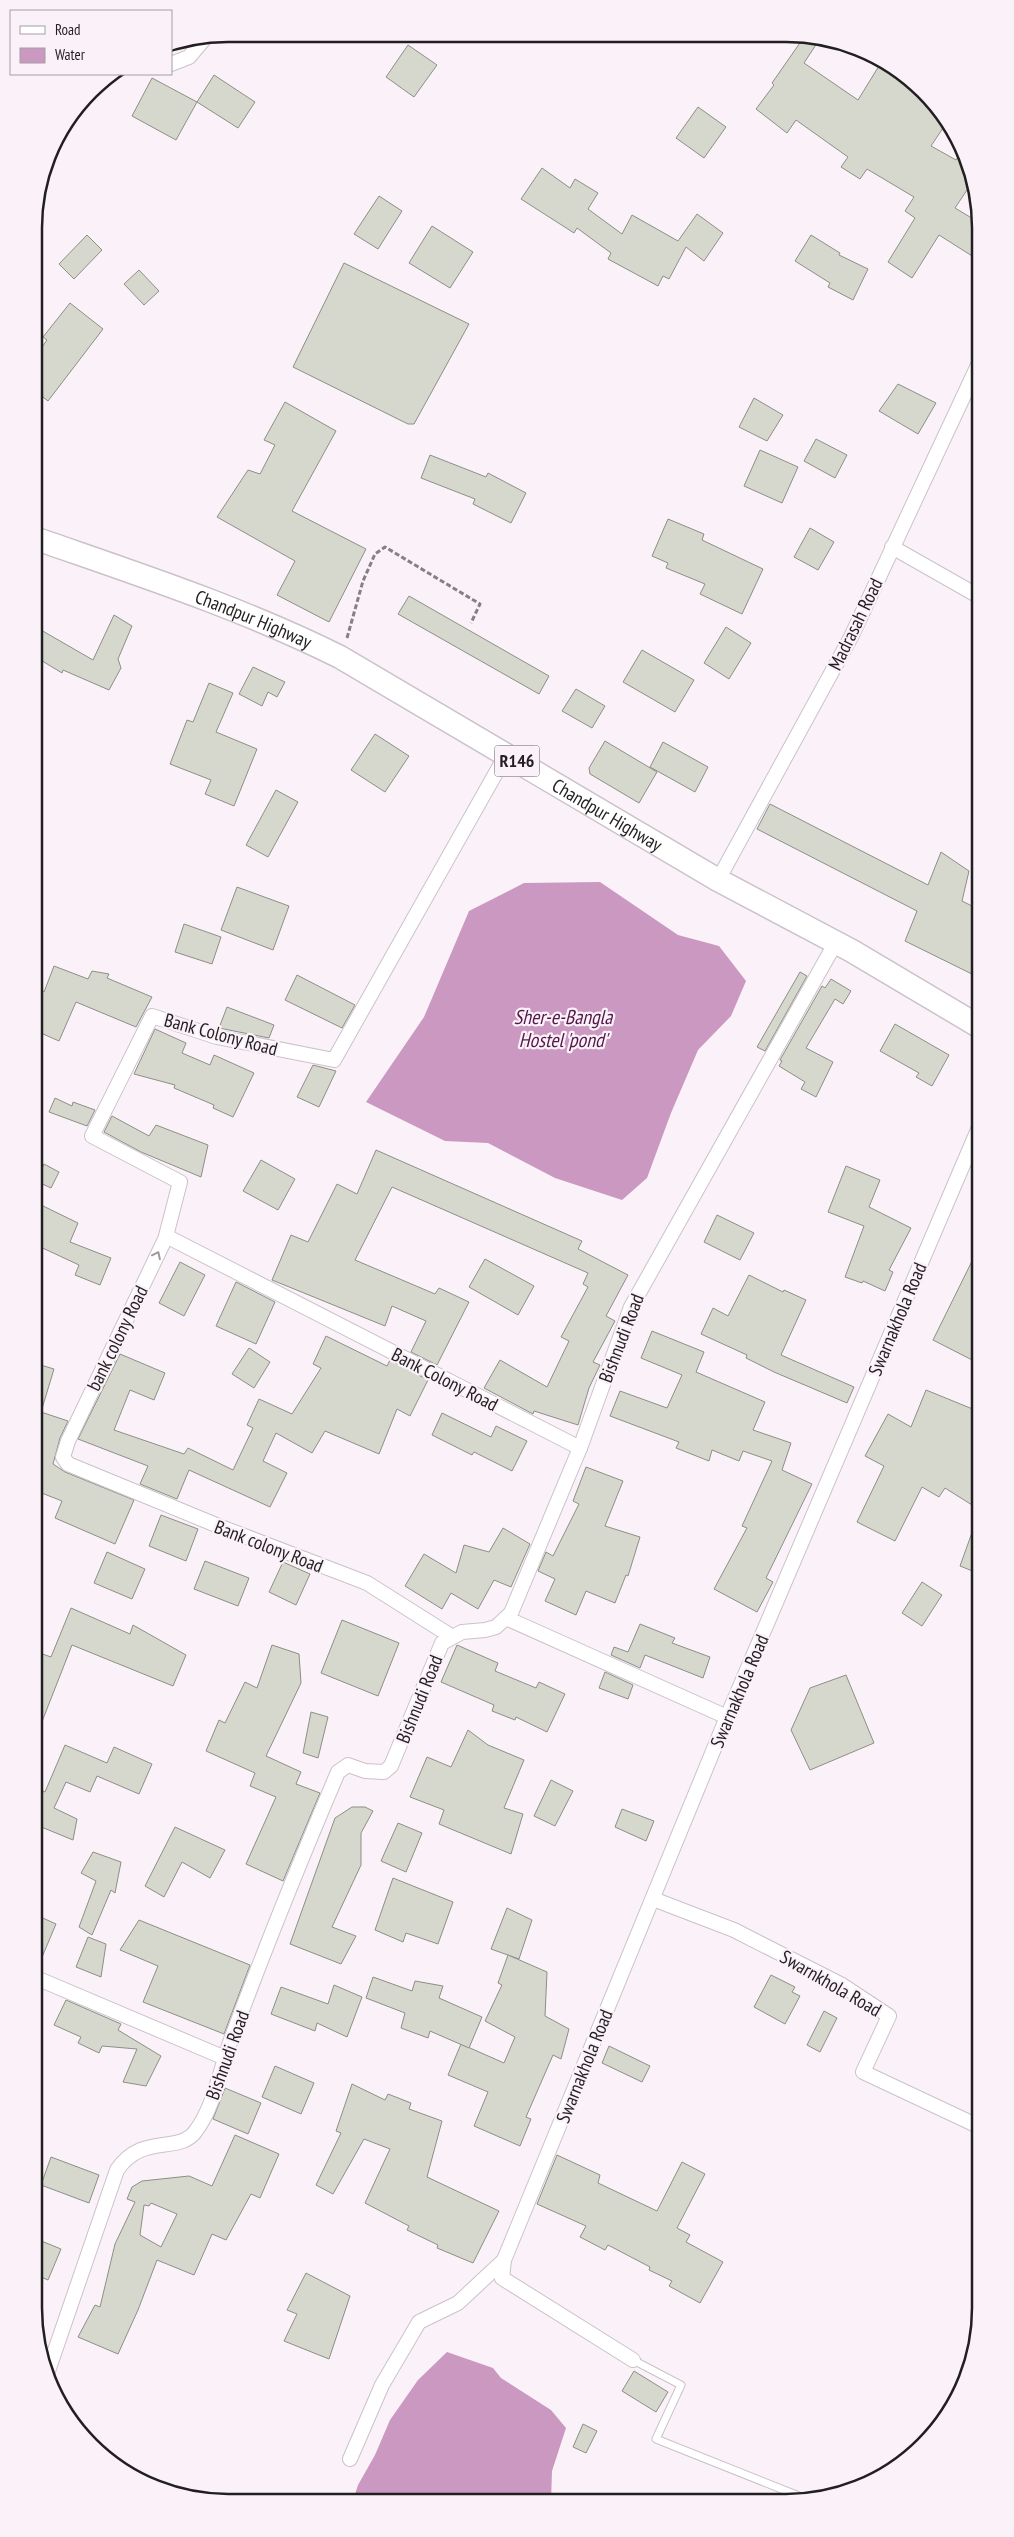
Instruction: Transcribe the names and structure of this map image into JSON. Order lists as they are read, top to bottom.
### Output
{
  "streets": {
    "main road": ["Chandpur Highway", "R146"],
    "street": [
      "Madrasah Road",
      "Bank Colony Road",
      "Swarnakhola Road",
      "bank colony Road",
      "Bishnudi Road",
      "Bank colony Road",
      "Swarnkhola Road"
    ]
  },
  "crossings": [
    ["Chandpur Highway", "Madrasah Road"],
    ["Chandpur Highway", "Bank Colony Road"],
    ["Chandpur Highway", "Bishnudi Road"],
    ["Bank Colony Road", "bank colony Road"],
    ["Bank Colony Road", "Bishnudi Road"],
    ["Swarnakhola Road", "Swarnkhola Road"],
    ["bank colony Road", "Bank colony Road"],
    ["Bishnudi Road", "Bank colony Road"]
  ],
  "one_way": ["bank colony Road"],
  "water": ["Sher-e-Bangla Hostel 'pond'"],
  "legend": ["Road", "Water"]
}
